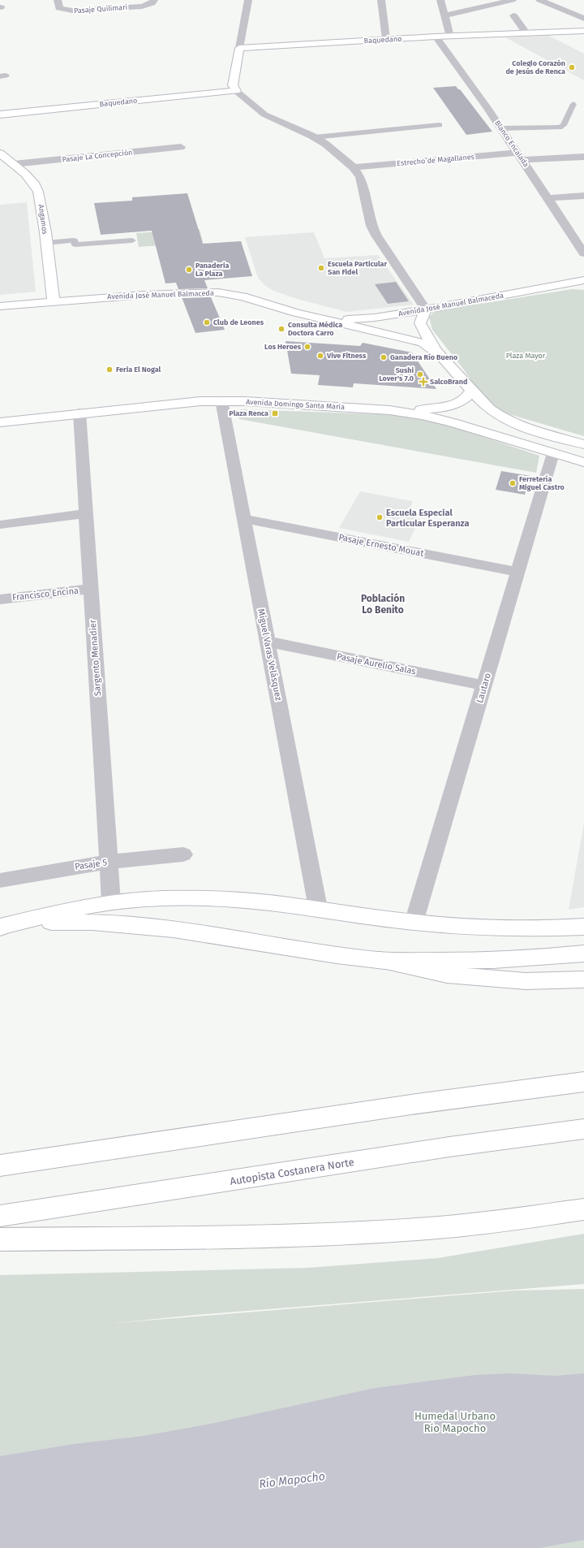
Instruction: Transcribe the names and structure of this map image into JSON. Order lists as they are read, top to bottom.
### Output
{
  "streets": {
    "main road": [
      "Baquedano",
      "Angamos",
      "Avenida José Manuel Balmaceda",
      "Avenida Domingo Santa María",
      "Autopista Costanera Norte"
    ],
    "street": [
      "Pasaje Quilimarí",
      "Blanco Encalada",
      "Pasaje La Concepción",
      "Estrecho de Magallanes",
      "Pasaje Ernesto Mouat",
      "Francisco Encina",
      "Miguel Varas Velásquez",
      "Sargento Menadier",
      "Pasaje Aurelio Salas",
      "Lautaro",
      "Pasaje 5"
    ]
  },
  "crossings": [
    ["Baquedano", "Blanco Encalada"],
    ["Blanco Encalada", "Estrecho de Magallanes"],
    ["Pasaje La Concepción", "Angamos"],
    ["Angamos", "Avenida José Manuel Balmaceda"],
    ["Avenida Domingo Santa María", "Miguel Varas Velásquez"],
    ["Avenida Domingo Santa María", "Sargento Menadier"],
    ["Avenida Domingo Santa María", "Lautaro"],
    ["Pasaje Ernesto Mouat", "Miguel Varas Velásquez"],
    ["Pasaje Ernesto Mouat", "Lautaro"],
    ["Francisco Encina", "Sargento Menadier"],
    ["Miguel Varas Velásquez", "Pasaje Aurelio Salas"],
    ["Sargento Menadier", "Pasaje 5"],
    ["Pasaje Aurelio Salas", "Lautaro"]
  ],
  "districts": ["Población Lo Benito"],
  "water": ["Río Mapocho"],
  "parks": ["Plaza Mayor", "Humedal Urbano Río Mapocho"],
  "places": {
    "other": [
      "Colegio Corazón de Jesús de Renca",
      "Escuela Particular San Fidel",
      "Panaderia La Plaza",
      "Club de Leones",
      "Consulta Médica Doctora Carro",
      "Los Heroes",
      "Vive Fitness",
      "Ganadera Río Bueno",
      "Feria El Nogal",
      "Sushi Lover's 7.0",
      "Ferretería Miguel Castro",
      "Escuela Especial Particular Esperanza"
    ],
    "health": ["SalcoBrand"],
    "transit": ["Plaza Renca"]
  }
}
